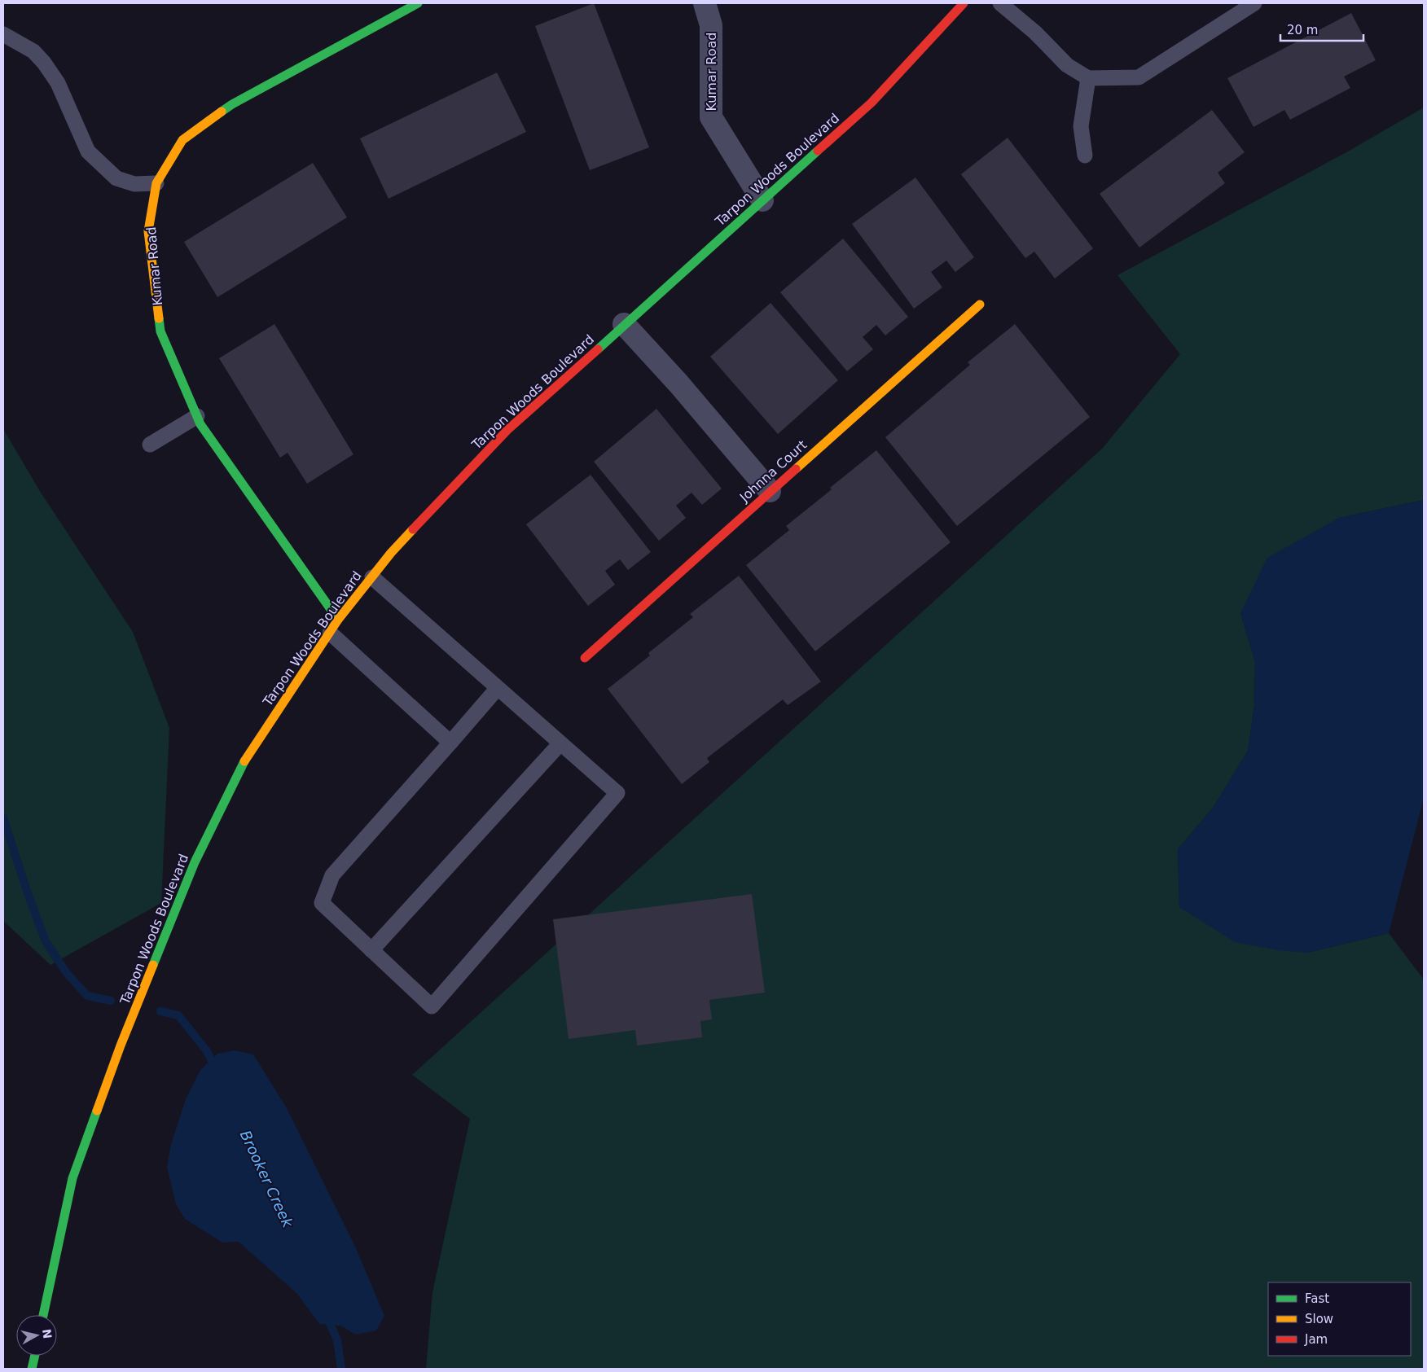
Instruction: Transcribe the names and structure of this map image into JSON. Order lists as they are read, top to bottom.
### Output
{
  "streets": {
    "street": ["Kumar Road", "Tarpon Woods Boulevard", "Johnna Court"]
  },
  "crossings": [
    ["Kumar Road", "Tarpon Woods Boulevard"]
  ],
  "water": ["Brooker Creek"],
  "legend": ["Fast", "Slow", "Jam"],
  "scale_bar": "20 m",
  "north": "right"
}
